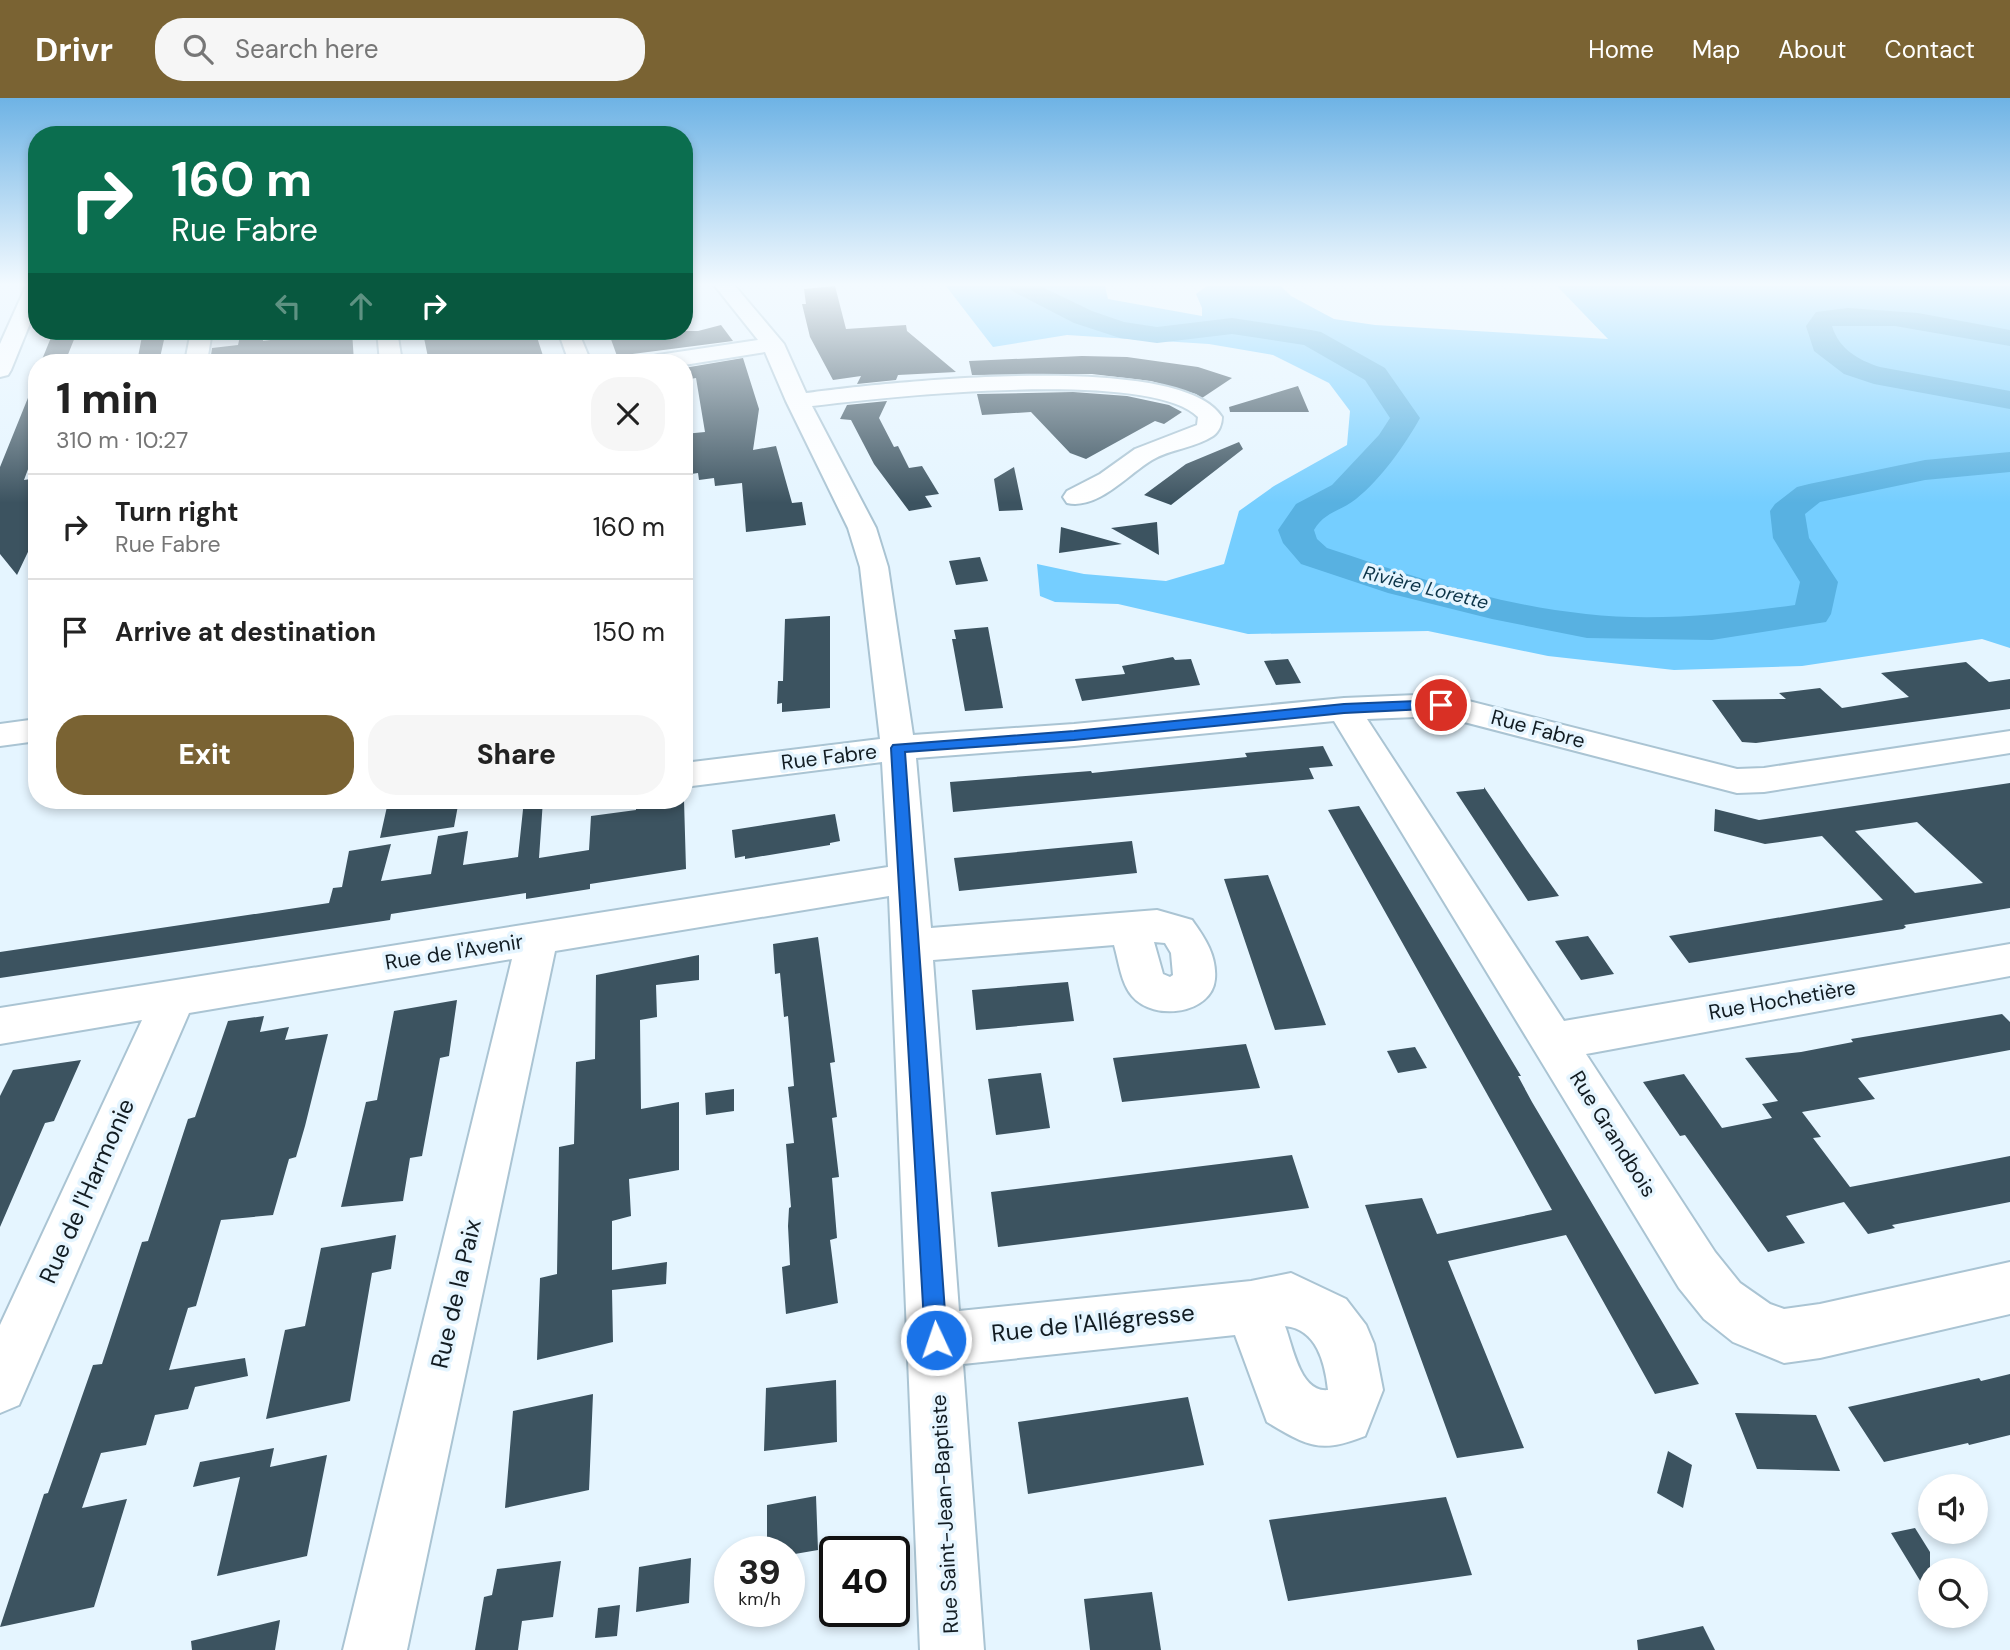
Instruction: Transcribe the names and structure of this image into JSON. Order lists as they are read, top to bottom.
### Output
{
  "streets": {
    "street": [
      "Rue Fabre",
      "Rue de l'Avenir",
      "Rue Hochetière",
      "Rue Grandbois",
      "Rue de l'Harmonie",
      "Rue de la Paix",
      "Rue de l'Allégresse",
      "Rue Saint-Jean-Baptiste"
    ]
  },
  "crossings": [
    ["Rue Fabre", "Rue Grandbois"],
    ["Rue Fabre", "Rue Saint-Jean-Baptiste"],
    ["Rue de l'Avenir", "Rue de l'Harmonie"],
    ["Rue de l'Avenir", "Rue de la Paix"],
    ["Rue de l'Avenir", "Rue Saint-Jean-Baptiste"],
    ["Rue Hochetière", "Rue Grandbois"],
    ["Rue de l'Allégresse", "Rue Saint-Jean-Baptiste"]
  ],
  "water": ["Rivière Lorette"],
  "page": {
    "header": "Drivr",
    "search": "Search here",
    "nav": [
      "Home",
      "Map",
      "About",
      "Contact"
    ],
    "turn": ["160 m", "Rue Fabre"],
    "heading": ["1 min", "310 m · 10:27"],
    "list": [
      {
        "name": "Turn right",
        "note": "Rue Fabre",
        "value": "160 m"
      },
      {
        "name": "Arrive at destination",
        "value": "150 m"
      }
    ],
    "buttons": ["Exit", "Share"],
    "speed": "39 km/h",
    "limit": "40"
  }
}
